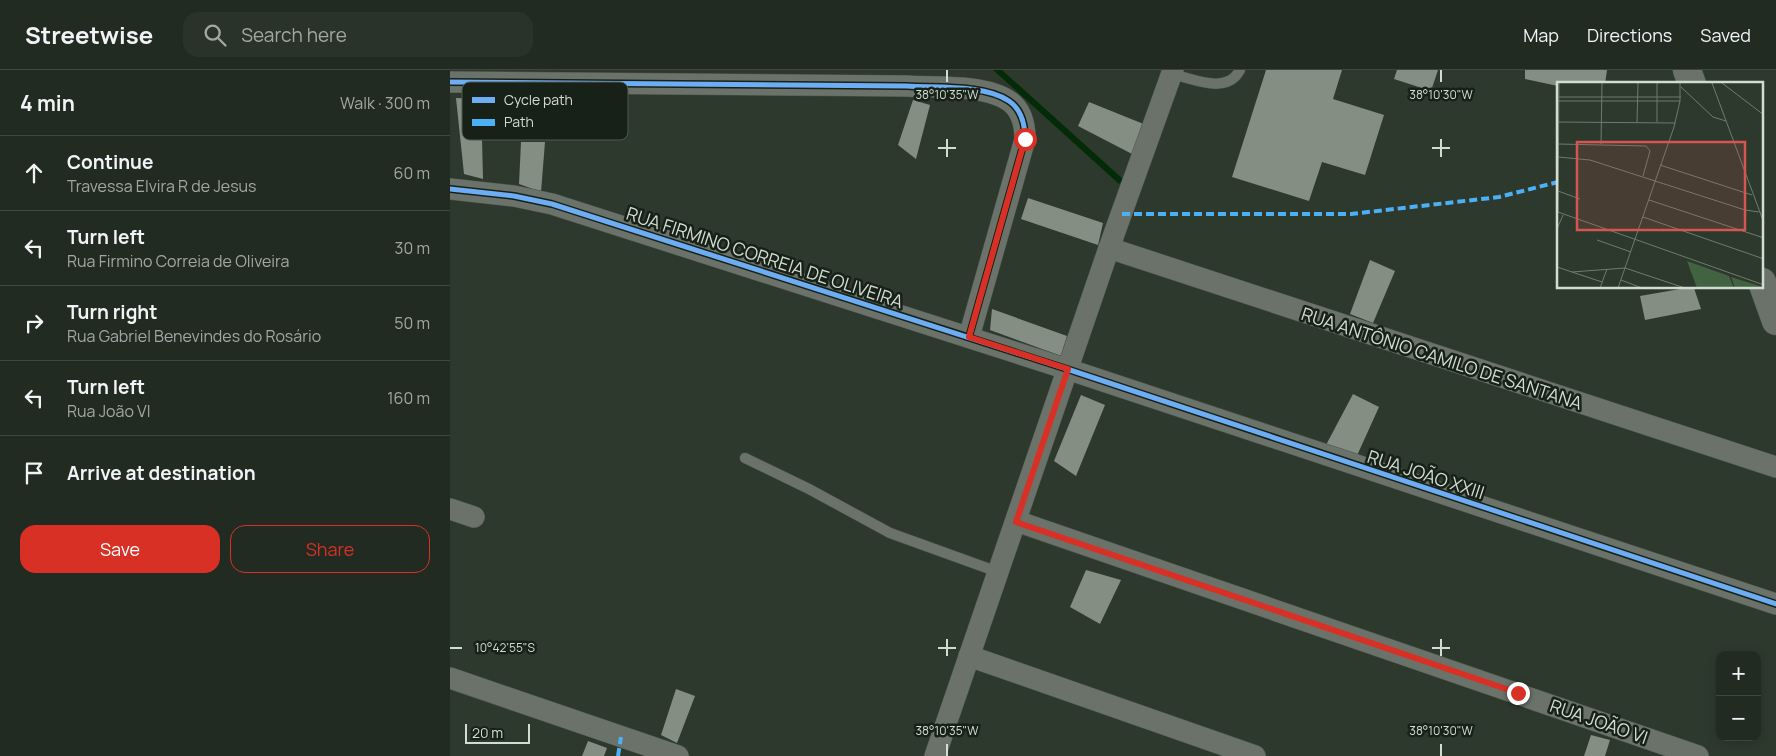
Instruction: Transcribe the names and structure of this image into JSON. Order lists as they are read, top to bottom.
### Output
{
  "streets": {
    "street": [
      "RUA FIRMINO CORREIA DE OLIVEIRA",
      "RUA ANTÔNIO CAMILO DE SANTANA",
      "RUA JOÃO XXIII",
      "RUA JOÃO VI"
    ]
  },
  "crossings": [
    ["RUA FIRMINO CORREIA DE OLIVEIRA", "RUA JOÃO XXIII"]
  ],
  "legend": ["Cycle path", "Path"],
  "scale_bar": "20 m",
  "page": {
    "header": "Streetwise",
    "search": "Search here",
    "nav": ["Map", "Directions", "Saved"],
    "heading": ["4 min", "Walk · 300 m"],
    "list": [
      ["Continue", "Travessa Elvira R de Jesus", "60 m"],
      ["Turn left", "Rua Firmino Correia de Oliveira", "30 m"],
      ["Turn right", "Rua Gabriel Benevindes do Rosário", "50 m"],
      ["Turn left", "Rua João VI", "160 m"],
      "Arrive at destination"
    ],
    "buttons": ["Save", "Share"],
    "map_buttons": ["+", "−"],
    "scale": "20 m"
  },
  "coordinates": ["38°10'35\"W", "38°10'30\"W", "10°42'55\"S"]
}
